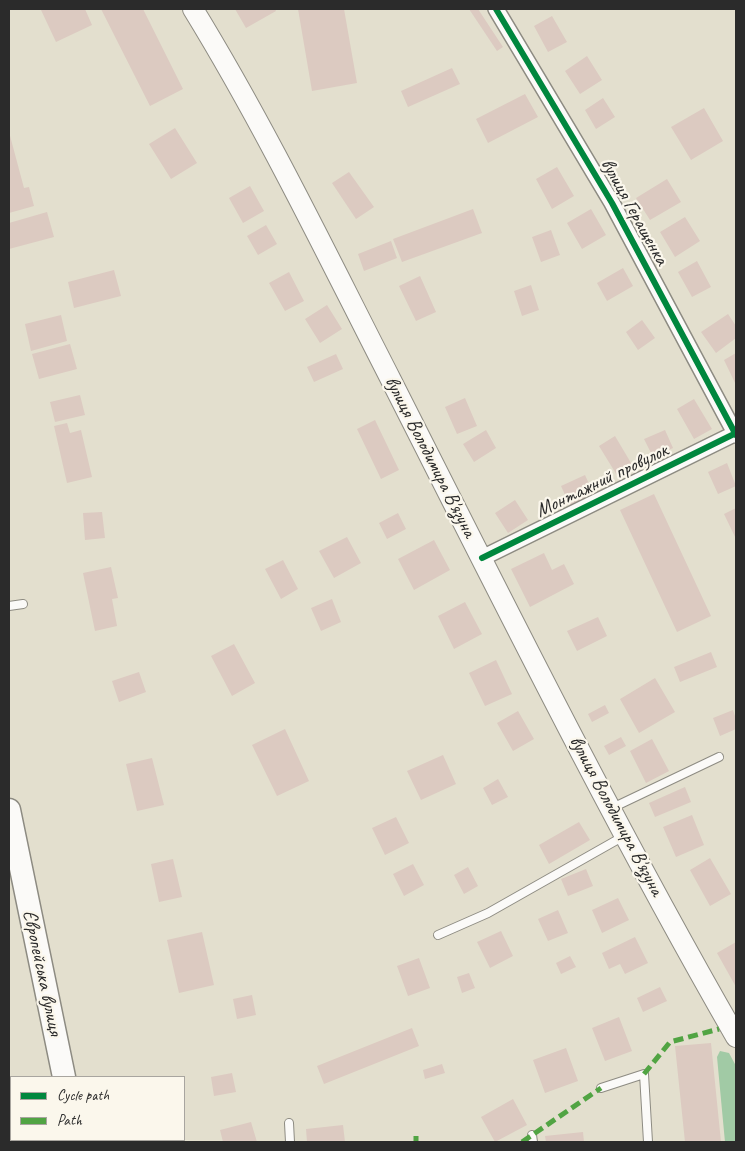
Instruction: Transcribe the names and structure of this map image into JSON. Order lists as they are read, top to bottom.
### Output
{
  "streets": {
    "main road": ["вулиця Володимира В'язуна", "Європейська вулиця"],
    "street": ["вулиця Геращенка", "Монтажний провулок"]
  },
  "crossings": [
    ["вулиця Геращенка", "Монтажний провулок"],
    ["вулиця Володимира В'язуна", "Монтажний провулок"]
  ],
  "legend": ["Cycle path", "Path"]
}
